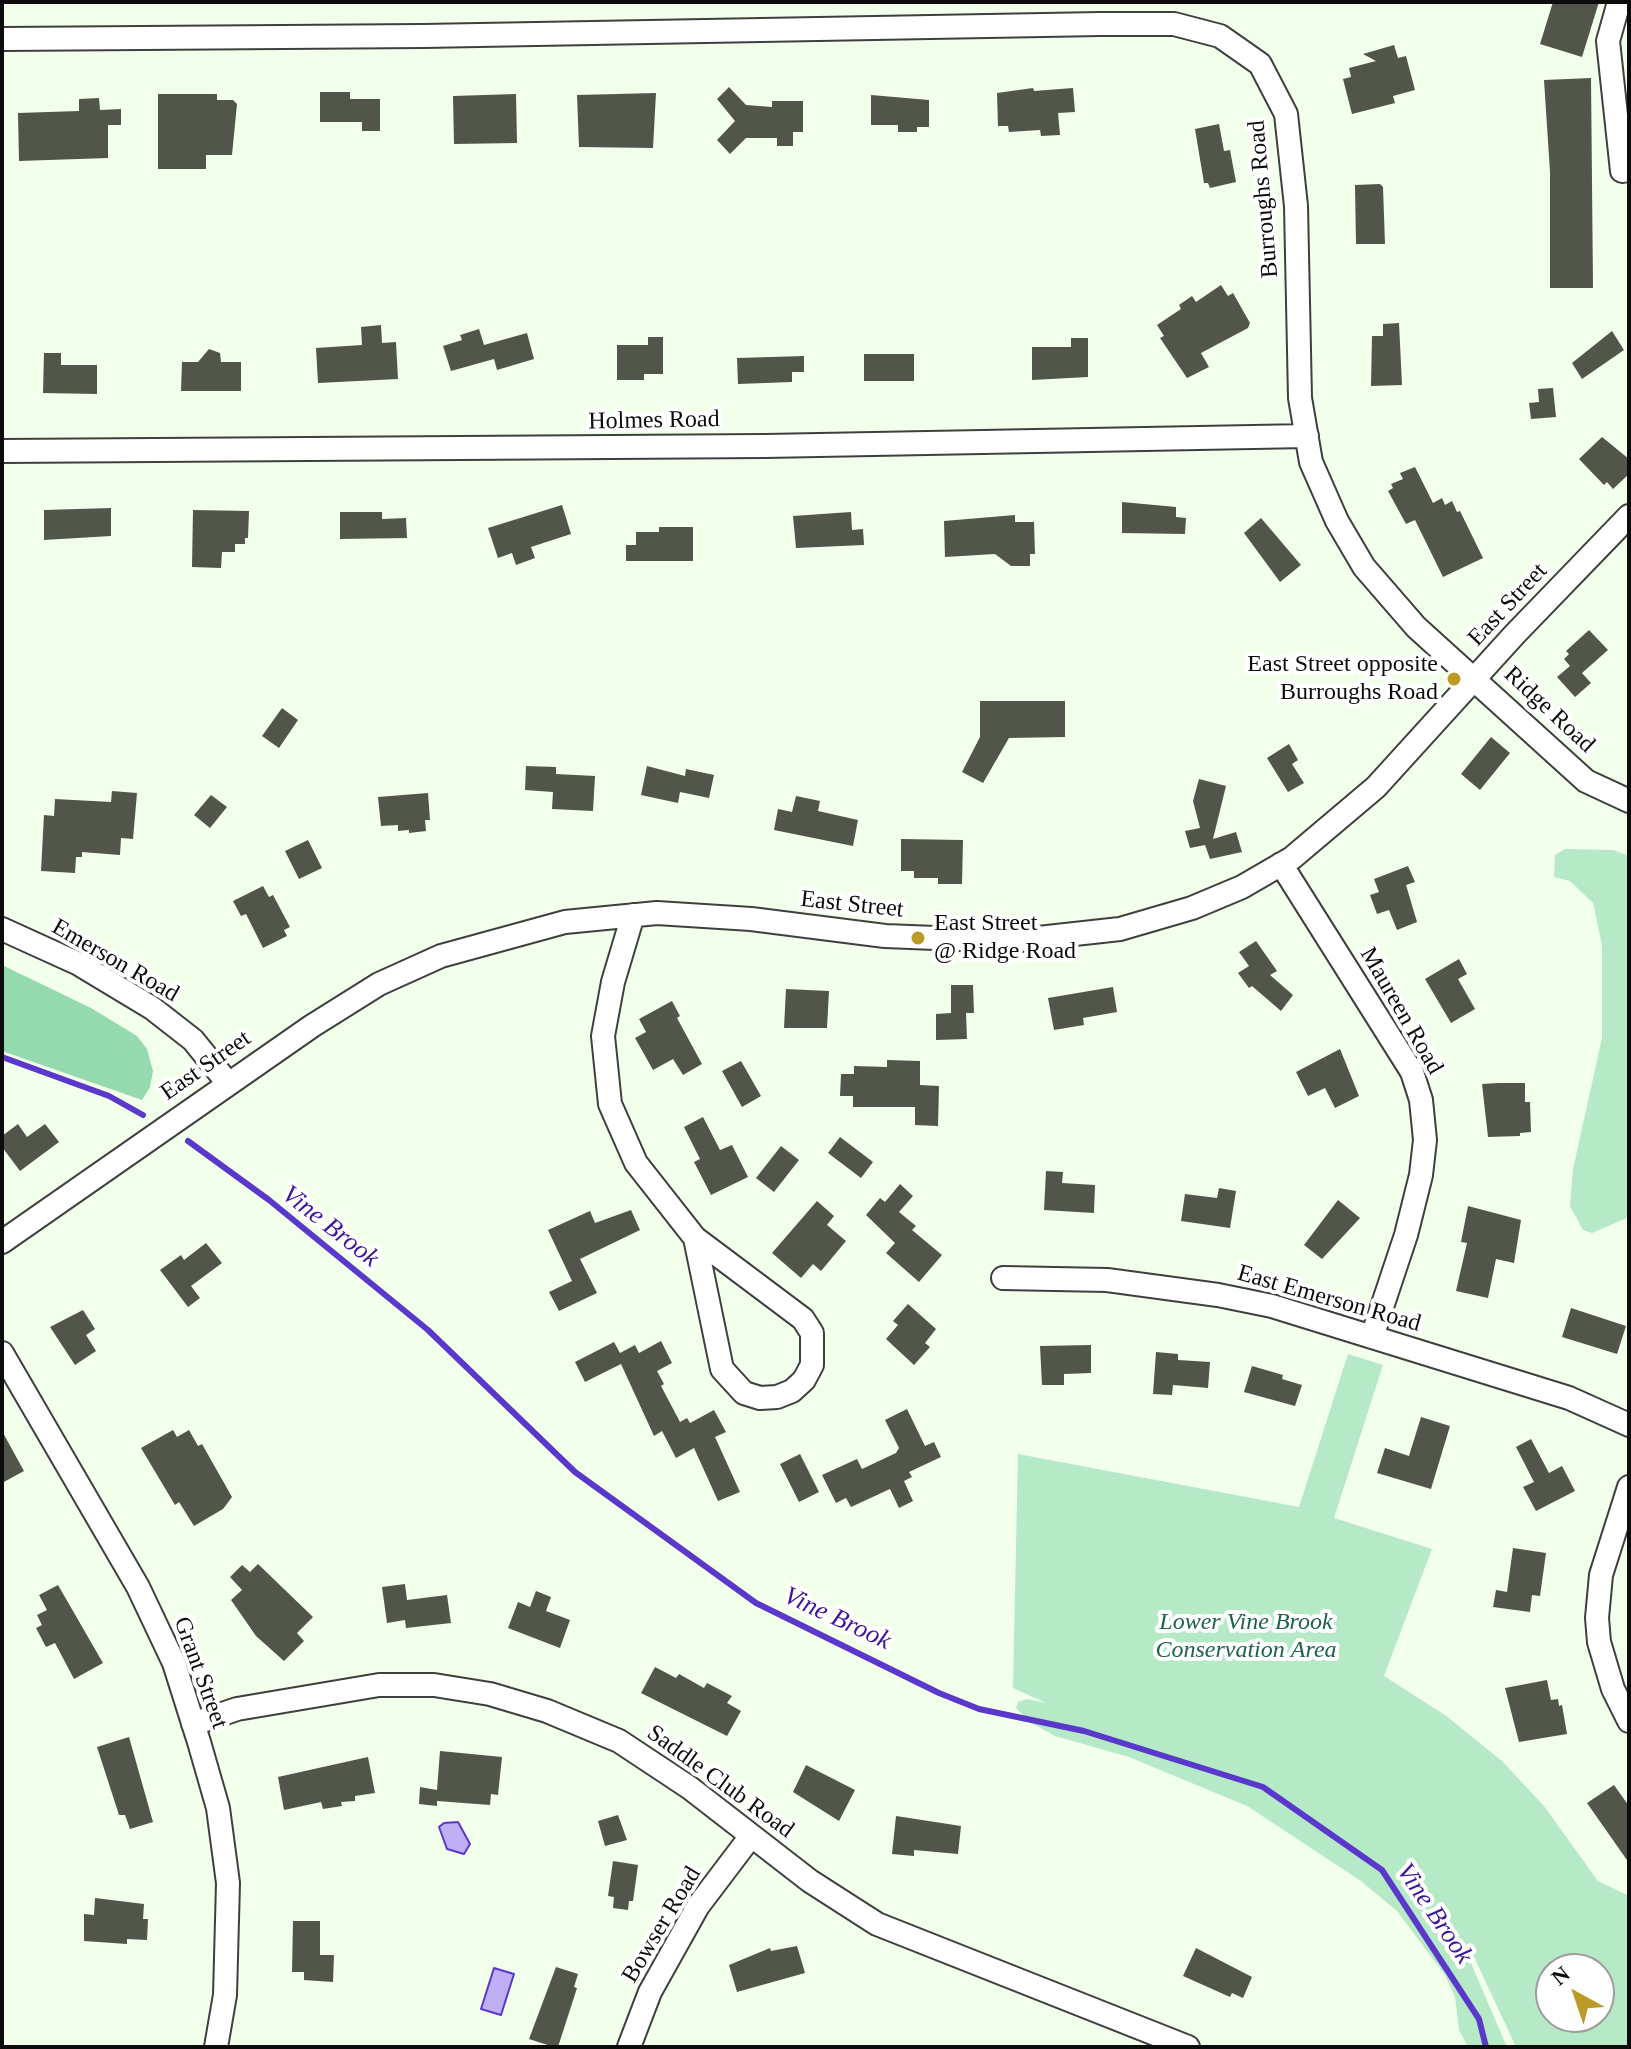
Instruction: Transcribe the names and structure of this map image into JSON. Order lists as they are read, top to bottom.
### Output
{
  "streets": {
    "street": [
      "Burroughs Road",
      "Holmes Road",
      "East Street",
      "Ridge Road",
      "Emerson Road",
      "Maureen Road",
      "East Emerson Road",
      "Grant Street",
      "Saddle Club Road",
      "Bowser Road"
    ]
  },
  "crossings": [
    ["Burroughs Road", "Holmes Road"],
    ["Burroughs Road", "East Street"],
    ["Burroughs Road", "Ridge Road"],
    ["East Street", "Ridge Road"],
    ["East Street", "Emerson Road"],
    ["East Street", "Maureen Road"],
    ["Maureen Road", "East Emerson Road"],
    ["Grant Street", "Saddle Club Road"],
    ["Saddle Club Road", "Bowser Road"]
  ],
  "water": ["Vine Brook"],
  "parks": ["Lower Vine Brook Conservation Area"],
  "places": ["East Street opposite Burroughs Road", "East Street @ Ridge Road"],
  "north": "top left"
}
